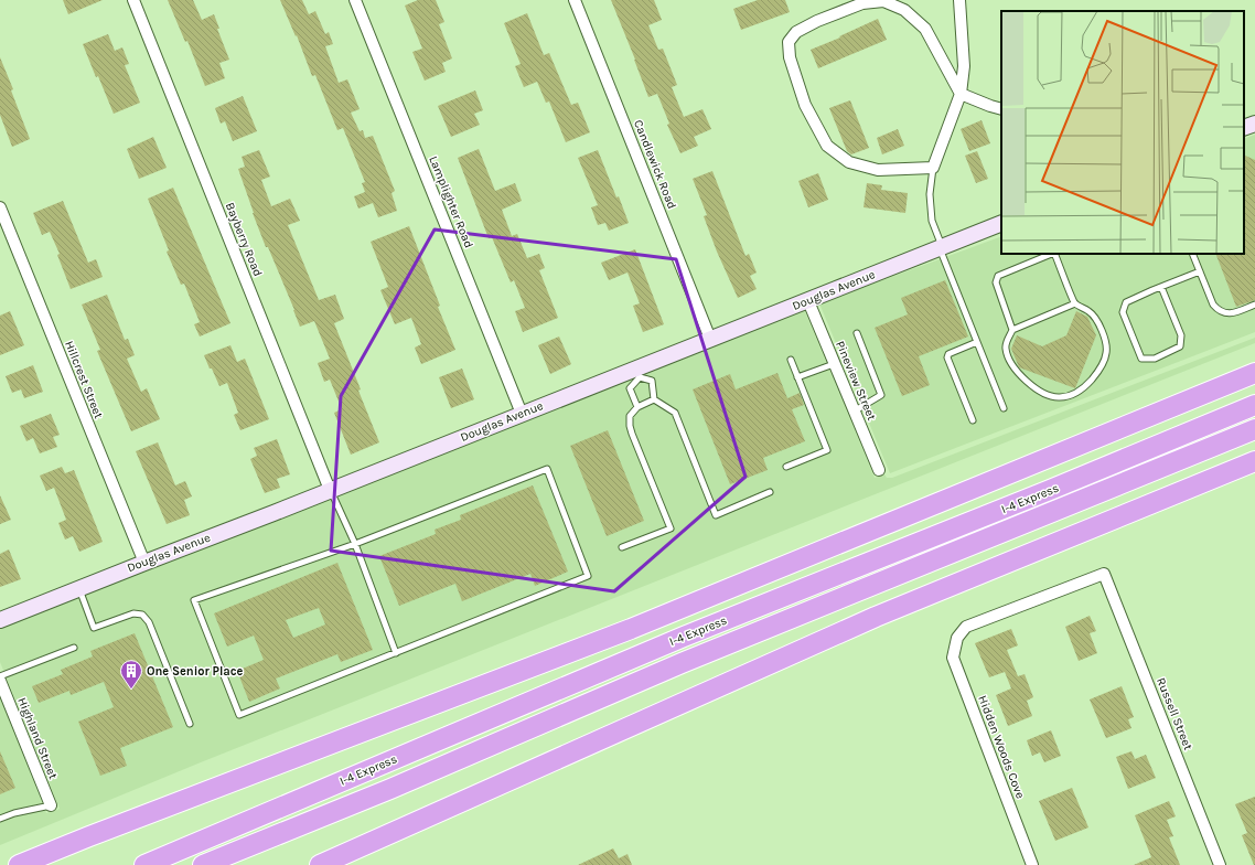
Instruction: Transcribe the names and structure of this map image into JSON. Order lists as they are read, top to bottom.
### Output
{
  "streets": {
    "highway": ["I-4 Express"],
    "main road": ["Douglas Avenue"],
    "street": [
      "Candlewick Road",
      "Lamplighter Road",
      "Bayberry Road",
      "Hillcrest Street",
      "Pineview Street",
      "Russell Street",
      "Highland Street",
      "Hidden Woods Cove"
    ]
  },
  "crossings": [
    ["Candlewick Road", "Douglas Avenue"],
    ["Lamplighter Road", "Douglas Avenue"],
    ["Bayberry Road", "Douglas Avenue"],
    ["Douglas Avenue", "Hillcrest Street"],
    ["Douglas Avenue", "Pineview Street"],
    ["Russell Street", "Hidden Woods Cove"]
  ],
  "places": {
    "building": ["One Senior Place"]
  }
}
